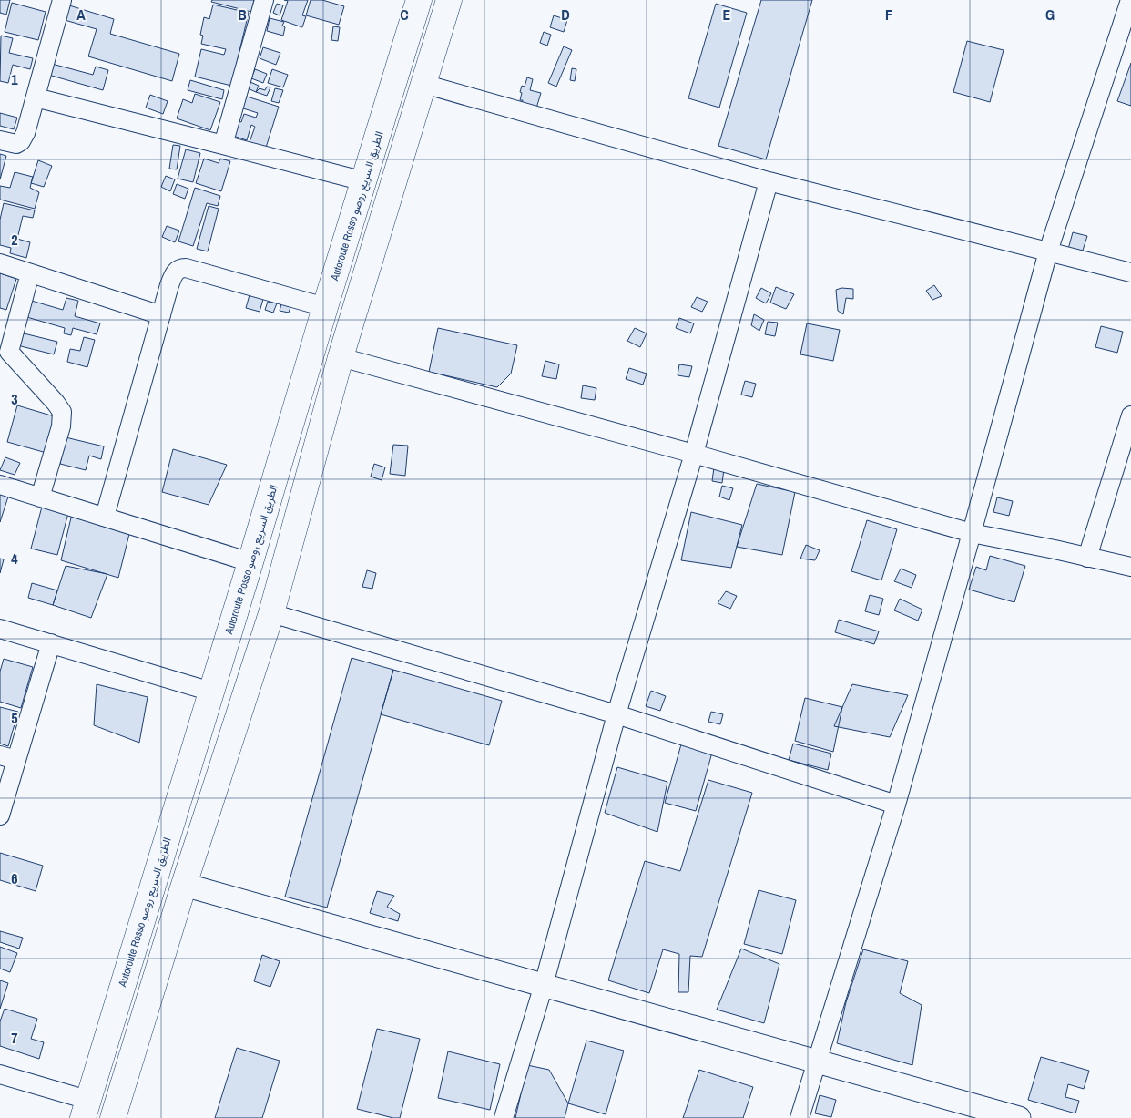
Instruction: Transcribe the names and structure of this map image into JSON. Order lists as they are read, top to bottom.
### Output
{
  "streets": {
    "highway": ["Autoroute Rosso الطريق السريع روصو"]
  },
  "grid": {
    "columns": [
      "A",
      "B",
      "C",
      "D",
      "E",
      "F",
      "G"
    ],
    "rows": [
      "1",
      "2",
      "3",
      "4",
      "5",
      "6",
      "7"
    ]
  }
}
